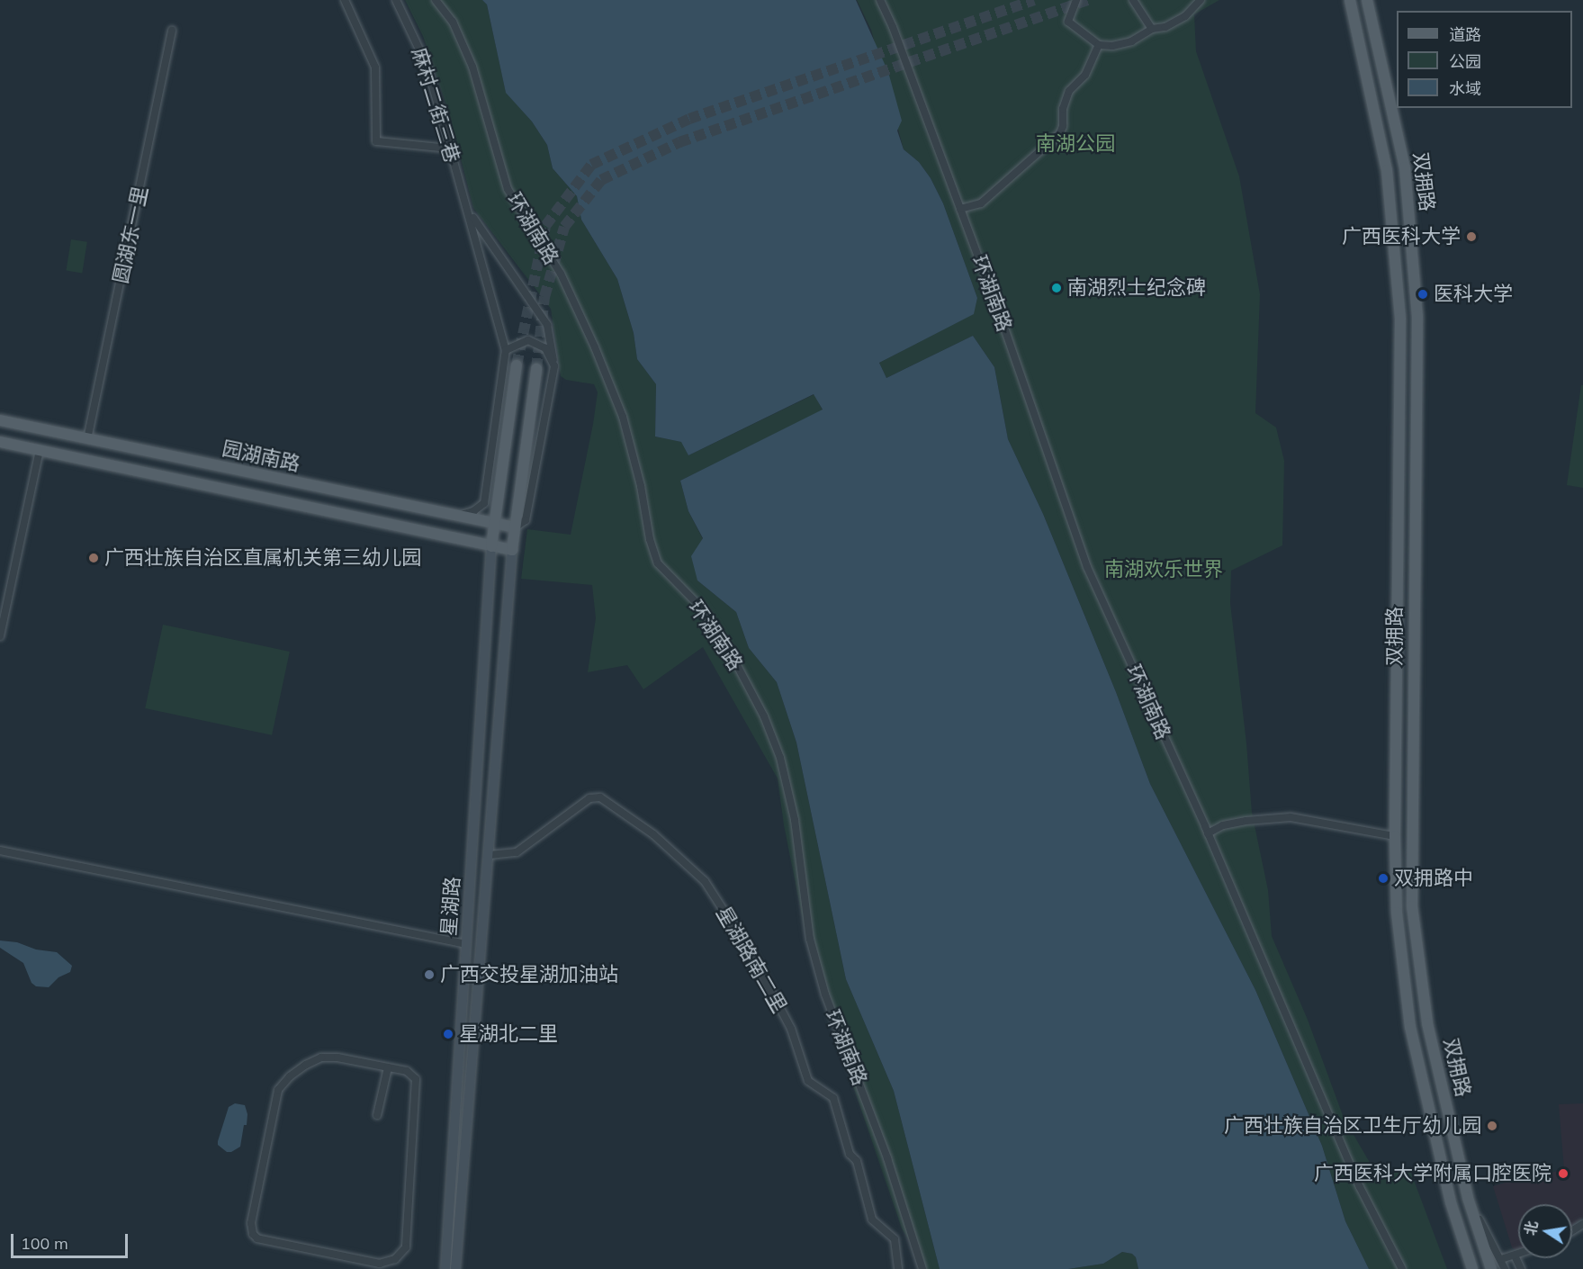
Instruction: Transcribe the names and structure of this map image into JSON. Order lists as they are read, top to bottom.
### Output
{
  "streets": {
    "main road": ["双拥路", "园湖南路", "星湖路"],
    "street": [
      "麻村二街三巷",
      "环湖南路",
      "圆湖东一里",
      "星湖路南二里"
    ]
  },
  "crossings": [
    ["圆湖东一里", "园湖南路"],
    ["园湖南路", "星湖路"],
    ["星湖路", "星湖路南二里"]
  ],
  "parks": ["南湖公园", "南湖欢乐世界"],
  "places": [
    "广西医科大学",
    "南湖烈士纪念碑",
    "医科大学",
    "广西壮族自治区直属机关第三幼儿园",
    "双拥路中",
    "广西交投星湖加油站",
    "星湖北二里",
    "广西壮族自治区卫生厅幼儿园",
    "广西医科大学附属口腔医院"
  ],
  "legend": ["道路", "公园", "水域"],
  "scale_bar": "100 m",
  "north": "left"
}
